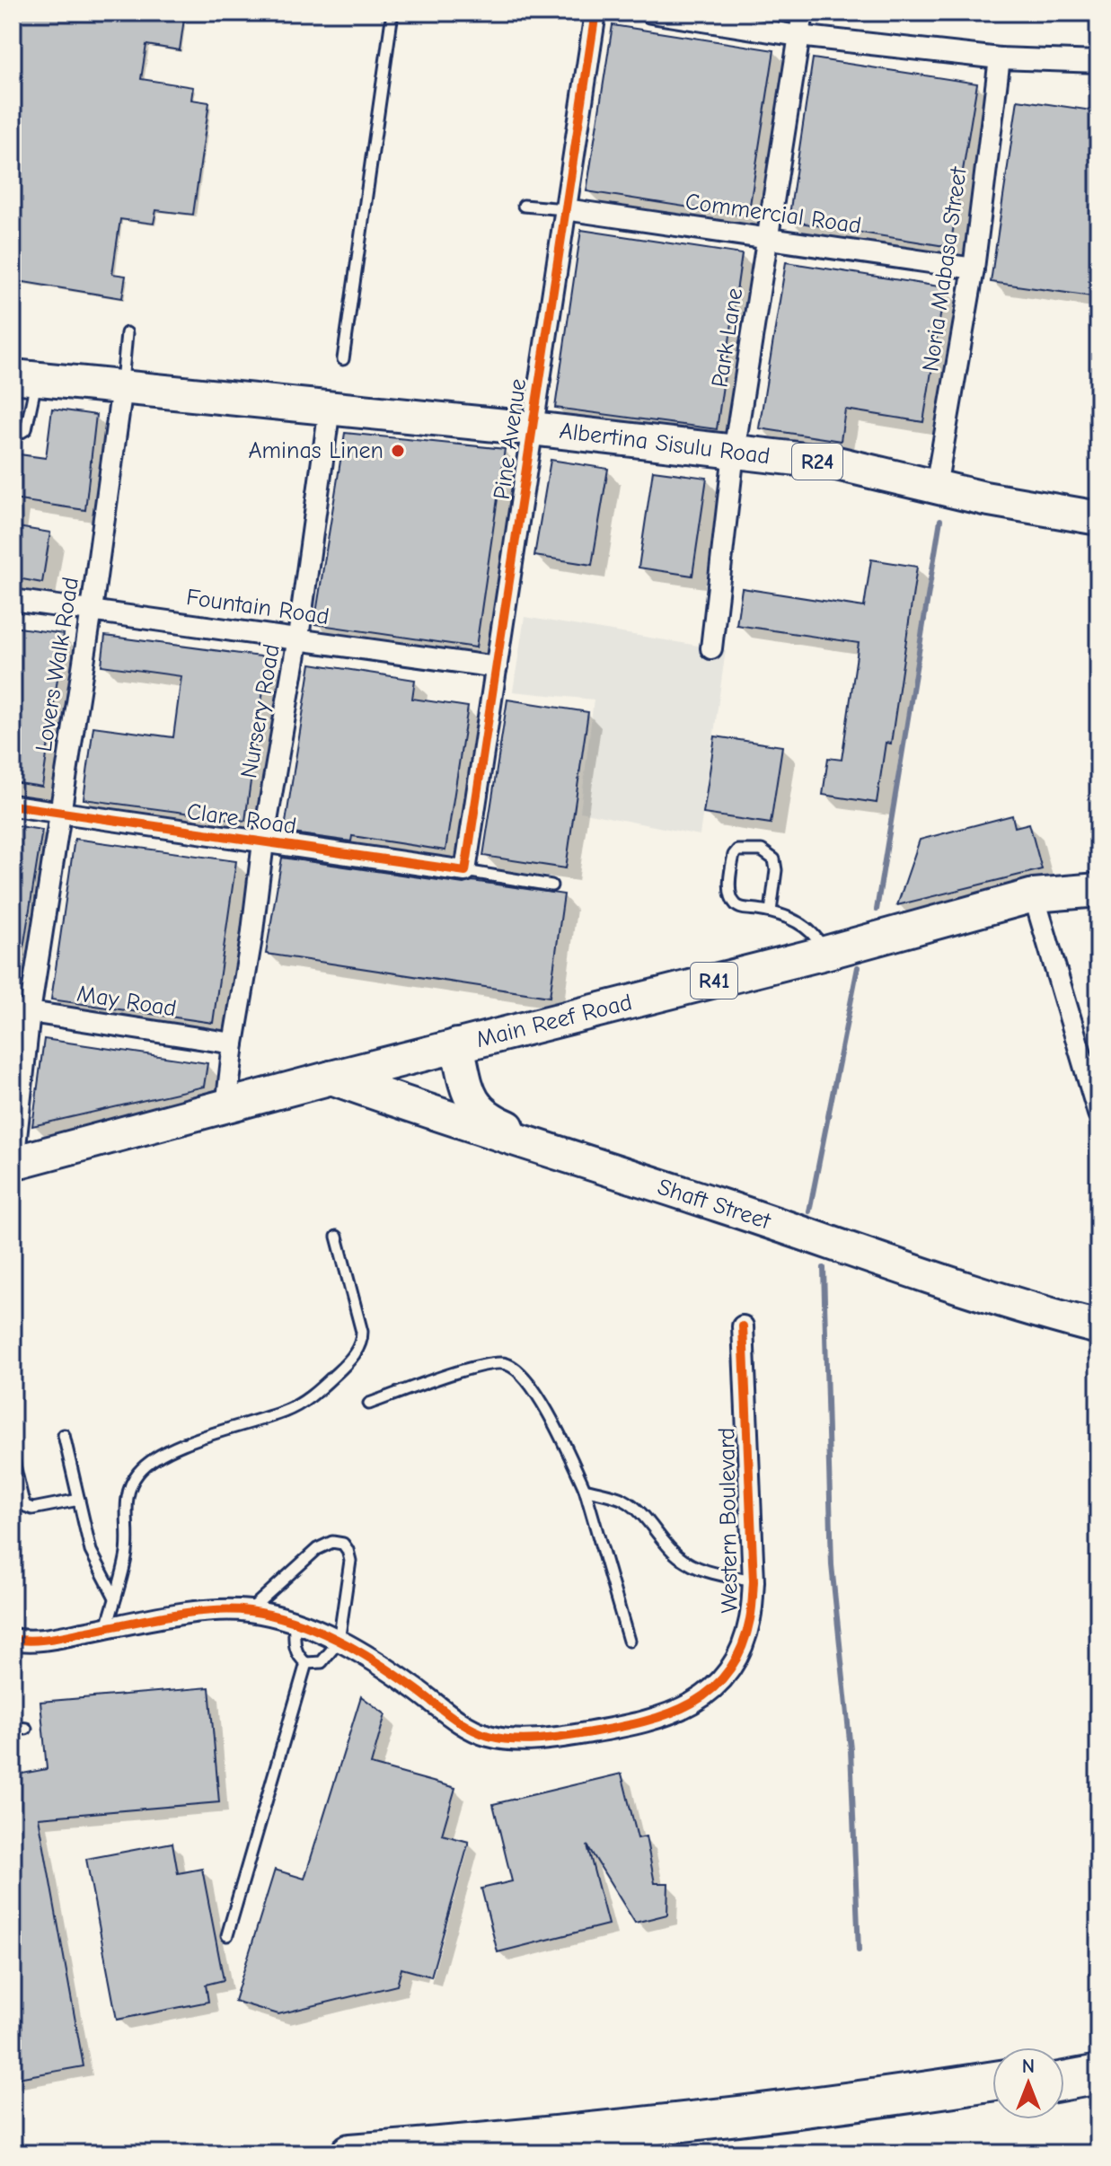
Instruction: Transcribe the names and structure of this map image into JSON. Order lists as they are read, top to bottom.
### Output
{
  "streets": {
    "main road": [
      "Albertina Sisulu Road",
      "R24",
      "R41",
      "Main Reef Road",
      "Shaft Street"
    ],
    "street": [
      "Commercial Road",
      "Noria Mabasa Street",
      "Park Lane",
      "Pine Avenue",
      "Fountain Road",
      "Lovers Walk Road",
      "Nursery Road",
      "Clare Road",
      "May Road",
      "Western Boulevard"
    ]
  },
  "crossings": [
    ["Commercial Road", "Noria Mabasa Street"],
    ["Commercial Road", "Park Lane"],
    ["Commercial Road", "Pine Avenue"],
    ["Noria Mabasa Street", "Albertina Sisulu Road"],
    ["Park Lane", "Albertina Sisulu Road"],
    ["Pine Avenue", "Albertina Sisulu Road"],
    ["Pine Avenue", "Fountain Road"],
    ["Pine Avenue", "Clare Road"],
    ["Albertina Sisulu Road", "Lovers Walk Road"],
    ["Albertina Sisulu Road", "Nursery Road"],
    ["Fountain Road", "Lovers Walk Road"],
    ["Fountain Road", "Nursery Road"],
    ["Lovers Walk Road", "Clare Road"],
    ["Lovers Walk Road", "May Road"],
    ["Lovers Walk Road", "Main Reef Road"],
    ["Nursery Road", "Clare Road"],
    ["Nursery Road", "May Road"],
    ["Nursery Road", "Main Reef Road"],
    ["Main Reef Road", "Shaft Street"]
  ],
  "places": ["Aminas Linen"],
  "north": "top"
}
